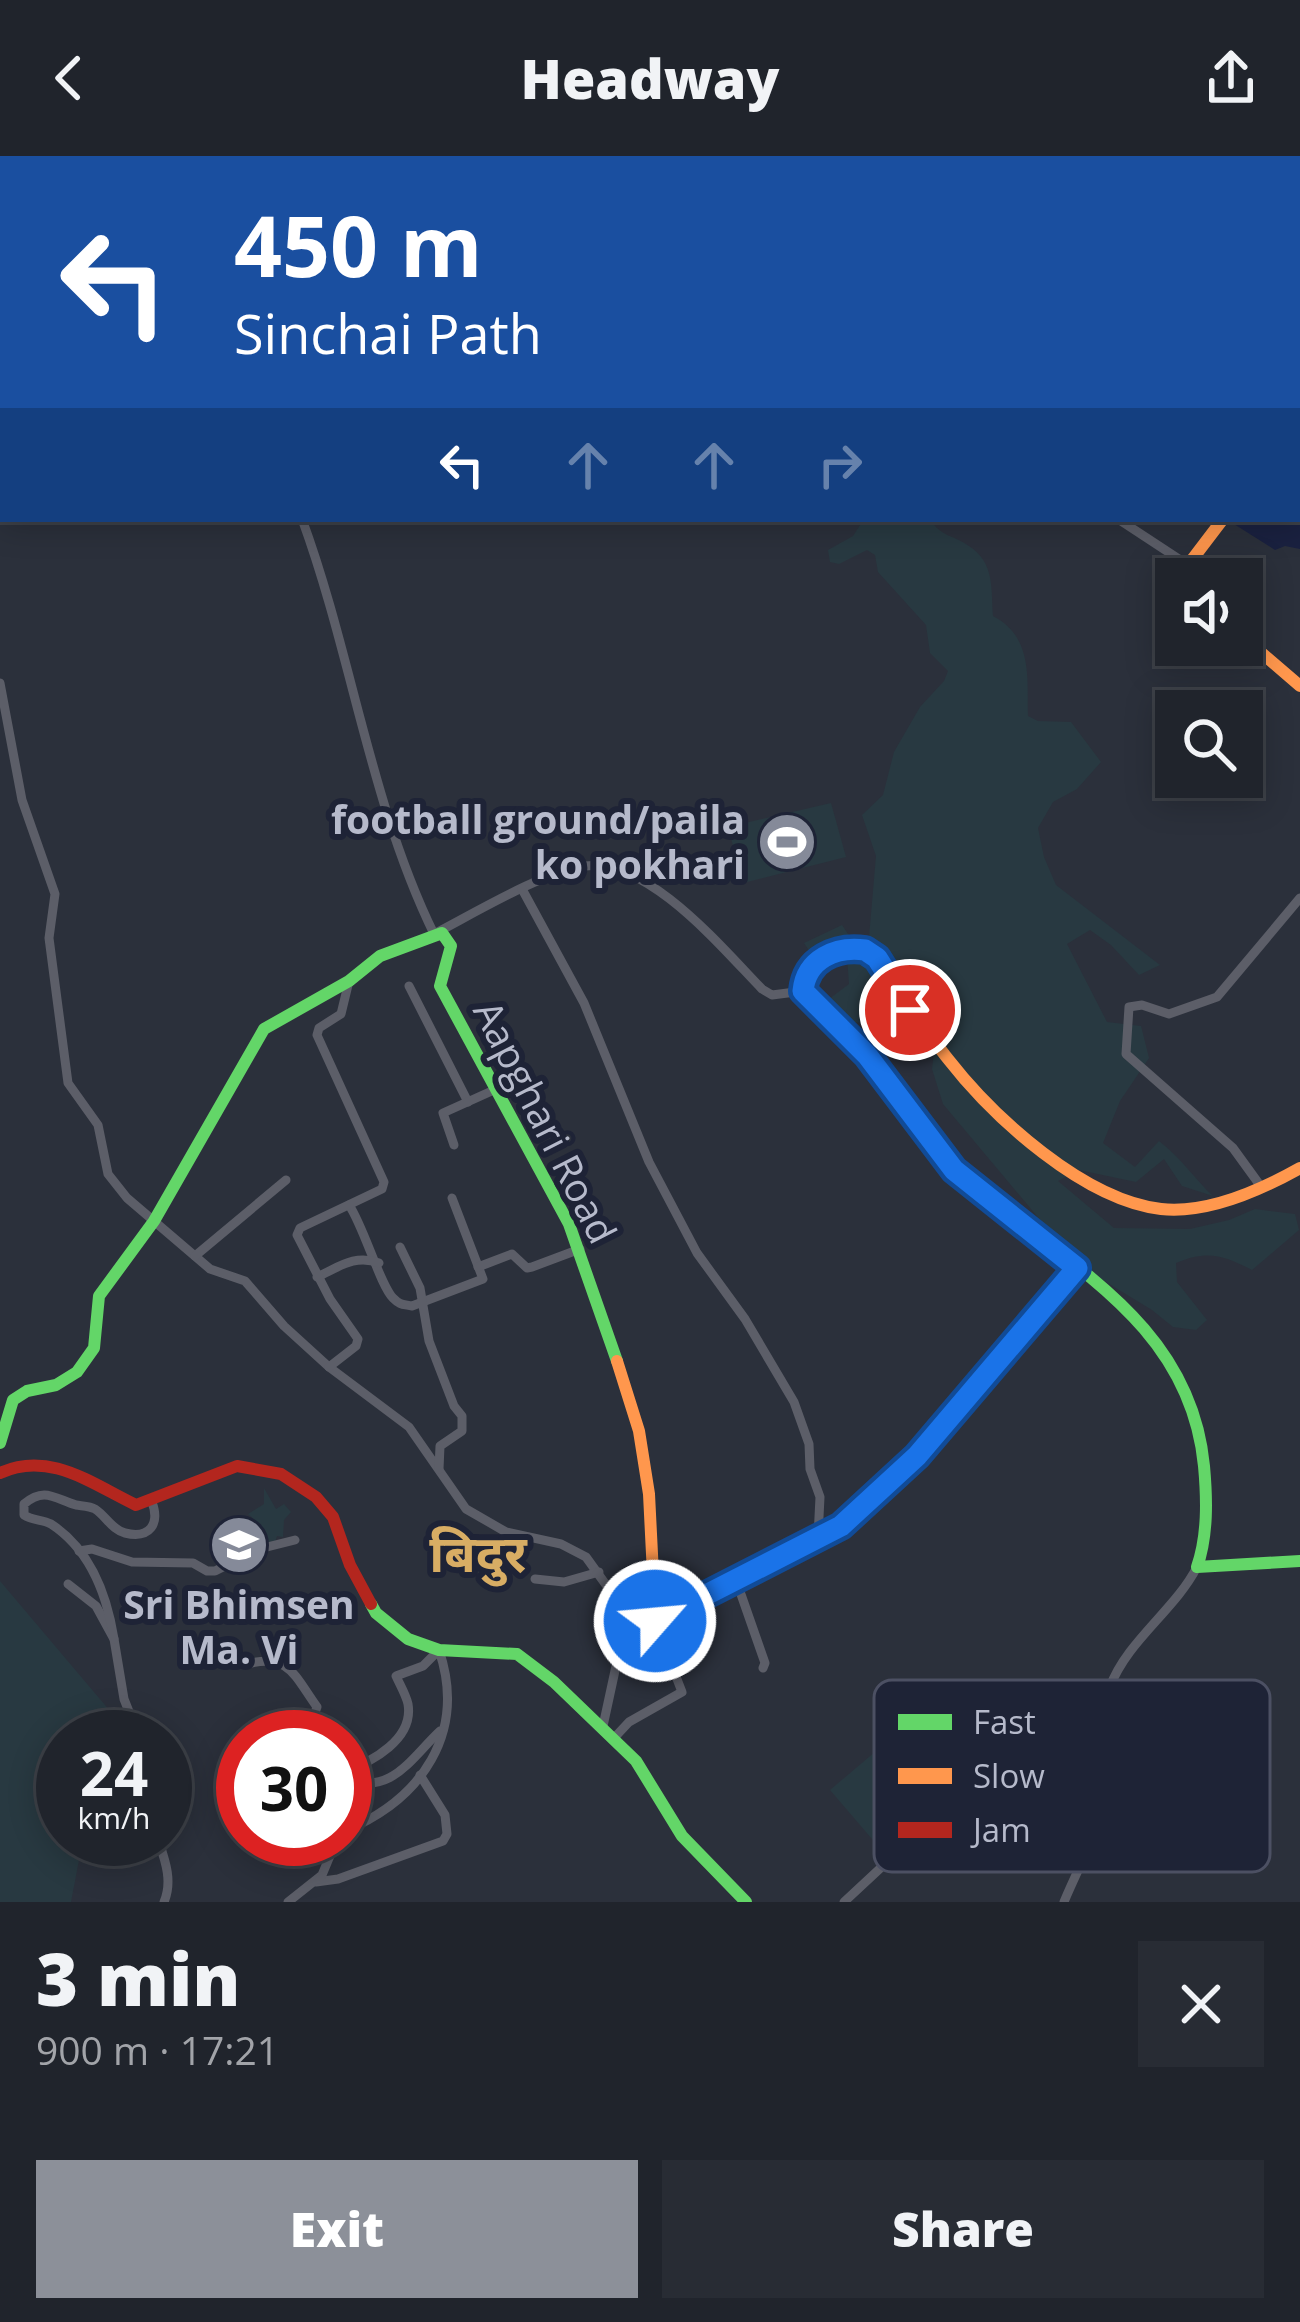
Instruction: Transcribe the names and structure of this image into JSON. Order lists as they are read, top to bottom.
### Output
{
  "streets": {
    "street": ["Aapghari Road"]
  },
  "districts": ["बिदुर"],
  "places": {
    "sports": ["football ground/paila ko pokhari"],
    "school or university": ["Sri Bhimsen Ma. Vi"]
  },
  "legend": ["Fast", "Slow", "Jam"],
  "page": {
    "header": "Headway",
    "turn": ["450 m", "Sinchai Path"],
    "speed": "24 km/h",
    "limit": "30",
    "heading": ["3 min", "900 m · 17:21"],
    "buttons": ["Exit", "Share"]
  }
}
